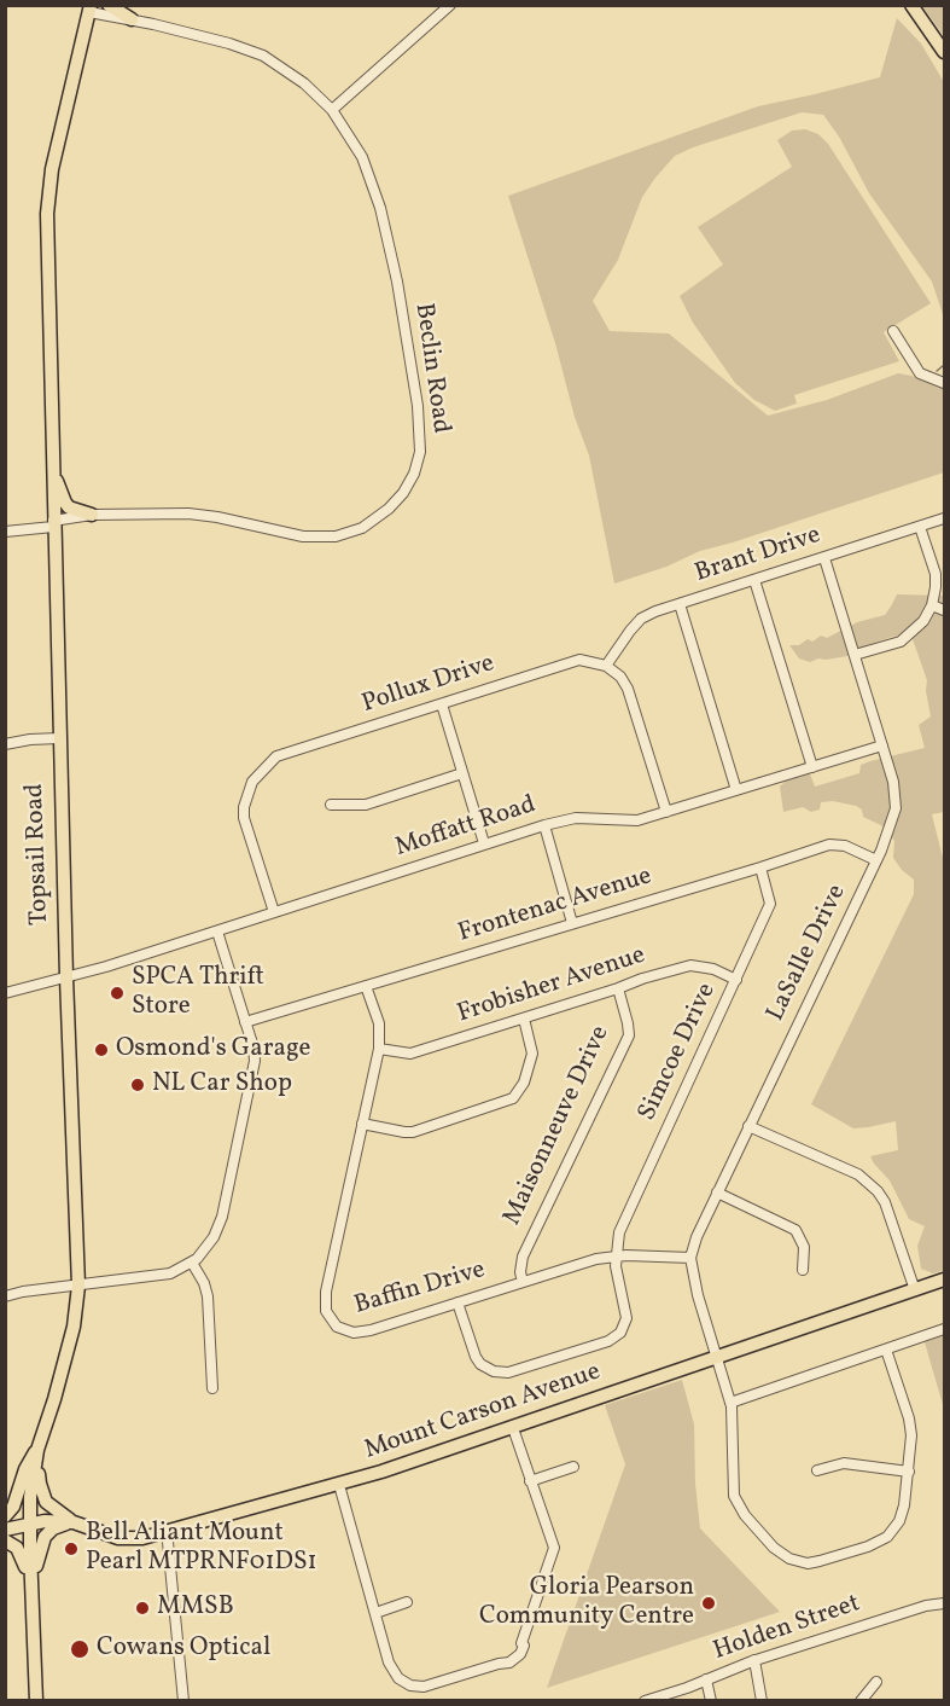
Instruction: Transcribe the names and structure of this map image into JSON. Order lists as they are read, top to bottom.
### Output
{
  "streets": {
    "main road": ["Topsail Road", "Mount Carson Avenue"],
    "street": [
      "Beclin Road",
      "Brant Drive",
      "Pollux Drive",
      "Moffatt Road",
      "Frontenac Avenue",
      "LaSalle Drive",
      "Frobisher Avenue",
      "Simcoe Drive",
      "Maisonneuve Drive",
      "Baffin Drive",
      "Holden Street"
    ]
  },
  "crossings": [
    ["Beclin Road", "Topsail Road"],
    ["Brant Drive", "Pollux Drive"],
    ["Brant Drive", "LaSalle Drive"],
    ["Pollux Drive", "Moffatt Road"],
    ["Moffatt Road", "Topsail Road"],
    ["Moffatt Road", "LaSalle Drive"],
    ["Topsail Road", "Mount Carson Avenue"],
    ["Frontenac Avenue", "LaSalle Drive"],
    ["Frontenac Avenue", "Simcoe Drive"],
    ["Frontenac Avenue", "Baffin Drive"],
    ["LaSalle Drive", "Baffin Drive"],
    ["Frobisher Avenue", "Simcoe Drive"],
    ["Frobisher Avenue", "Maisonneuve Drive"],
    ["Frobisher Avenue", "Baffin Drive"],
    ["Simcoe Drive", "Baffin Drive"],
    ["Maisonneuve Drive", "Baffin Drive"]
  ],
  "places": [
    "SPCA Thrift Store",
    "Osmond's Garage",
    "NL Car Shop",
    "Bell Aliant Mount Pearl MTPRNF01DS1",
    "Gloria Pearson Community Centre",
    "MMSB",
    "Cowans Optical"
  ]
}
